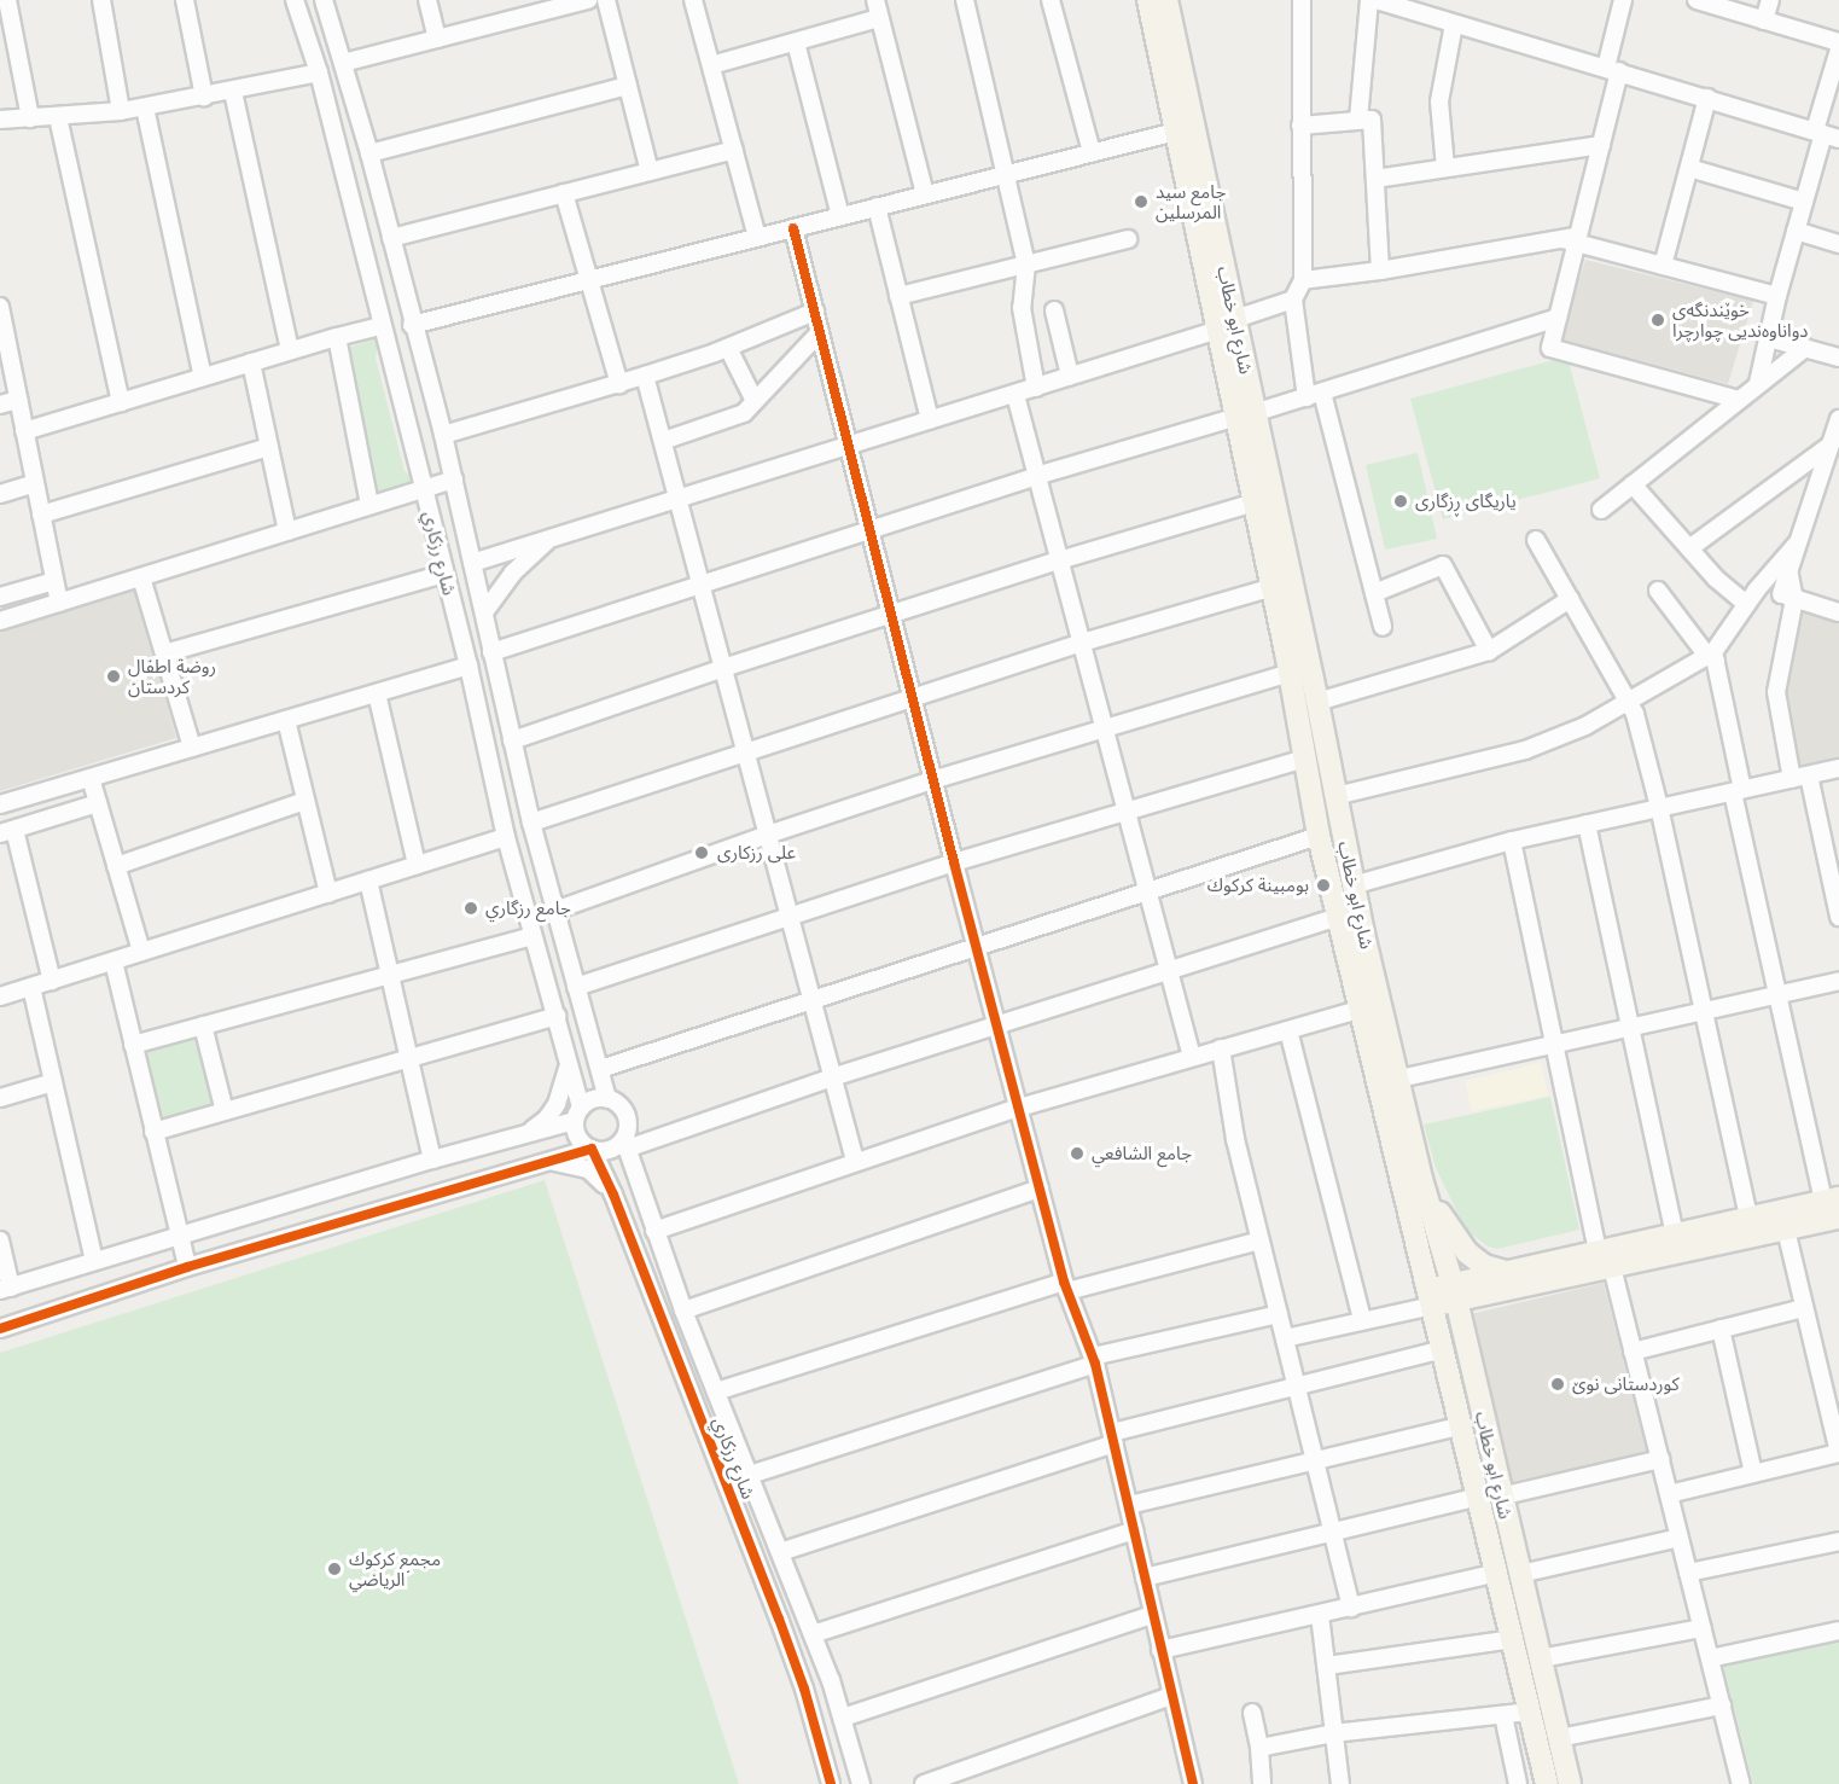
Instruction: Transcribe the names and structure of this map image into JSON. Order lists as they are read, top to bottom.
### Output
{
  "streets": {
    "main road": ["شارع ابو خطاب"],
    "street": ["شارع رزكاري"]
  },
  "places": [
    "جامع سيد المرسلين",
    "خوێندنگەی دواناوەندیی چوارچرا",
    "یاریگای ڕزگاری",
    "روضة اطفال كردستان",
    "على رزكارى",
    "بومبينة كركوك",
    "جامع رزگاري",
    "جامع الشافعي",
    "کوردستانی نوێ",
    "مجمع كركوك الرياضي"
  ]
}
